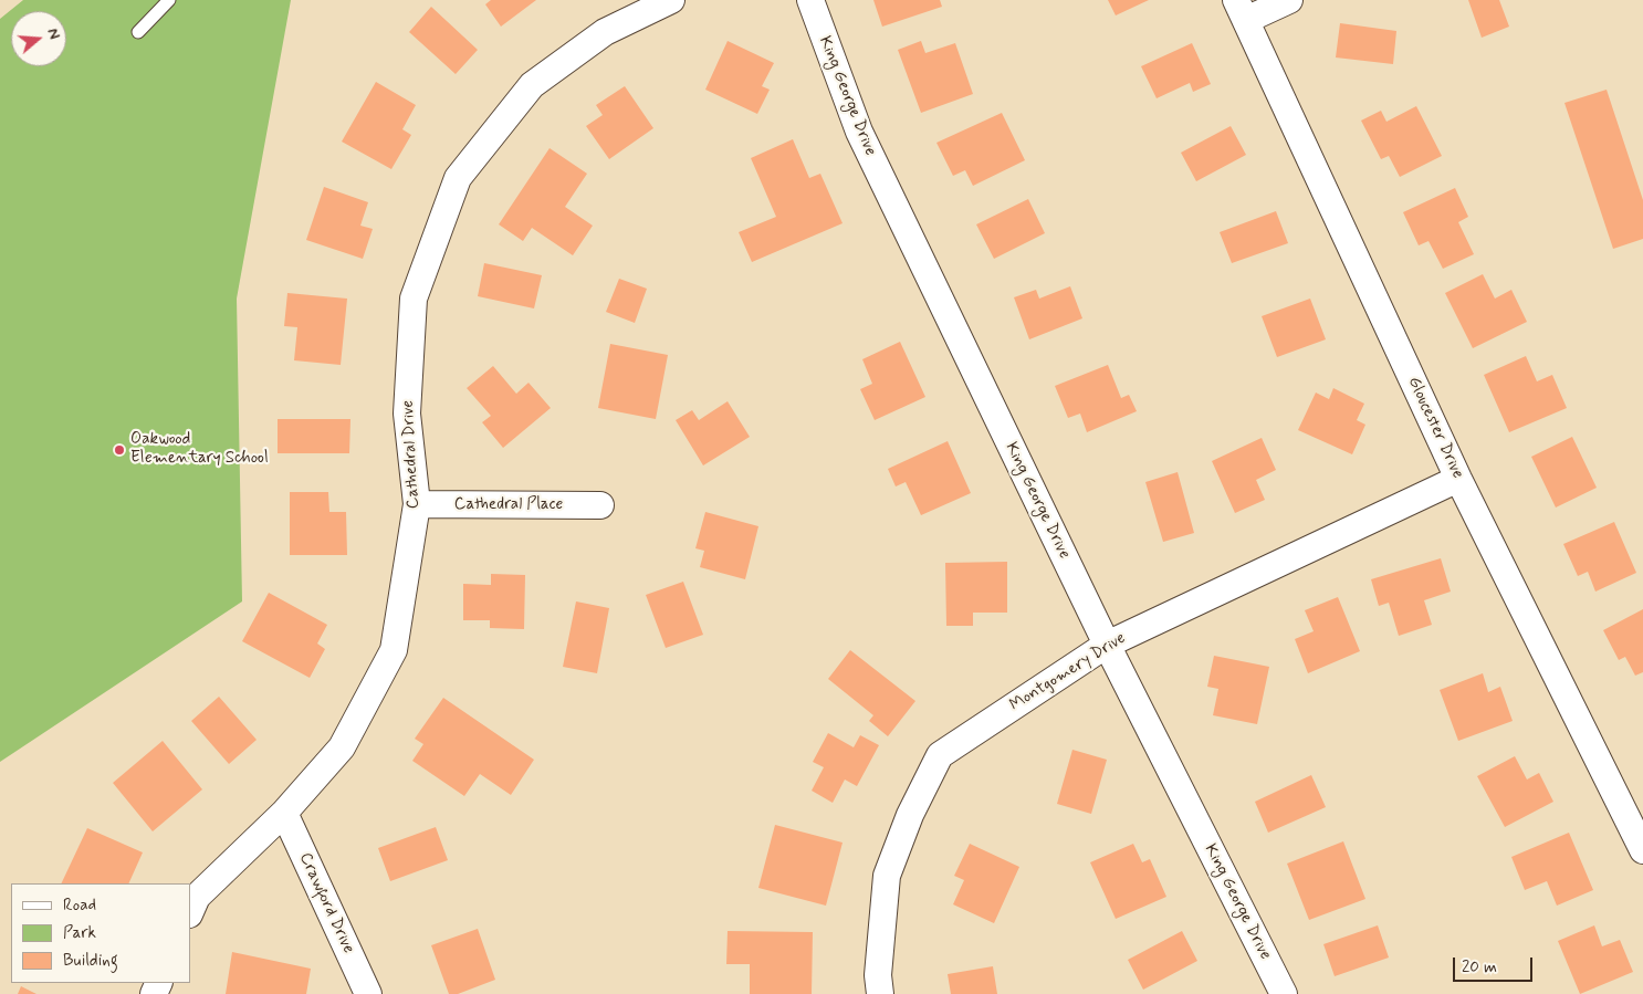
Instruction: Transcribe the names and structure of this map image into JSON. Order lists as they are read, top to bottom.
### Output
{
  "streets": {
    "street": [
      "King George Drive",
      "Gloucester Drive",
      "Cathedral Drive",
      "Cathedral Place",
      "Montgomery Drive",
      "Crawford Drive"
    ]
  },
  "crossings": [
    ["King George Drive", "Montgomery Drive"],
    ["Gloucester Drive", "Montgomery Drive"],
    ["Cathedral Drive", "Cathedral Place"],
    ["Cathedral Drive", "Crawford Drive"]
  ],
  "places": ["Oakwood Elementary School"],
  "legend": ["Road", "Park", "Building"],
  "scale_bar": "20 m",
  "north": "right"
}
